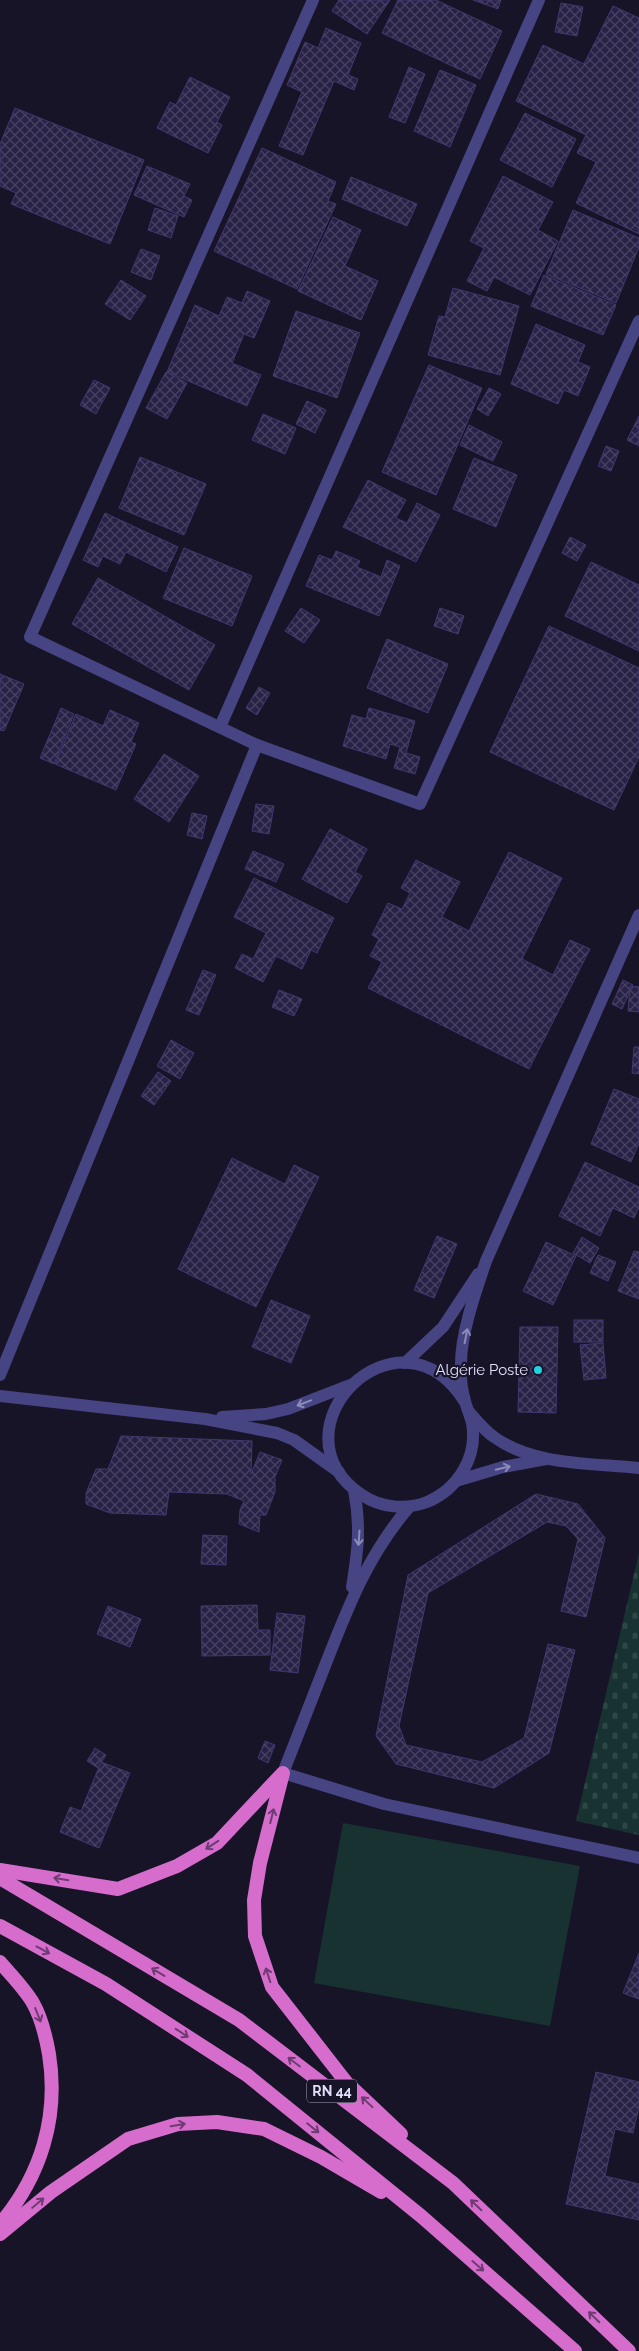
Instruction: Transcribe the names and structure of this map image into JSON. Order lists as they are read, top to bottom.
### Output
{
  "streets": {
    "highway": ["RN 44"]
  },
  "places": ["Algérie Poste"]
}
